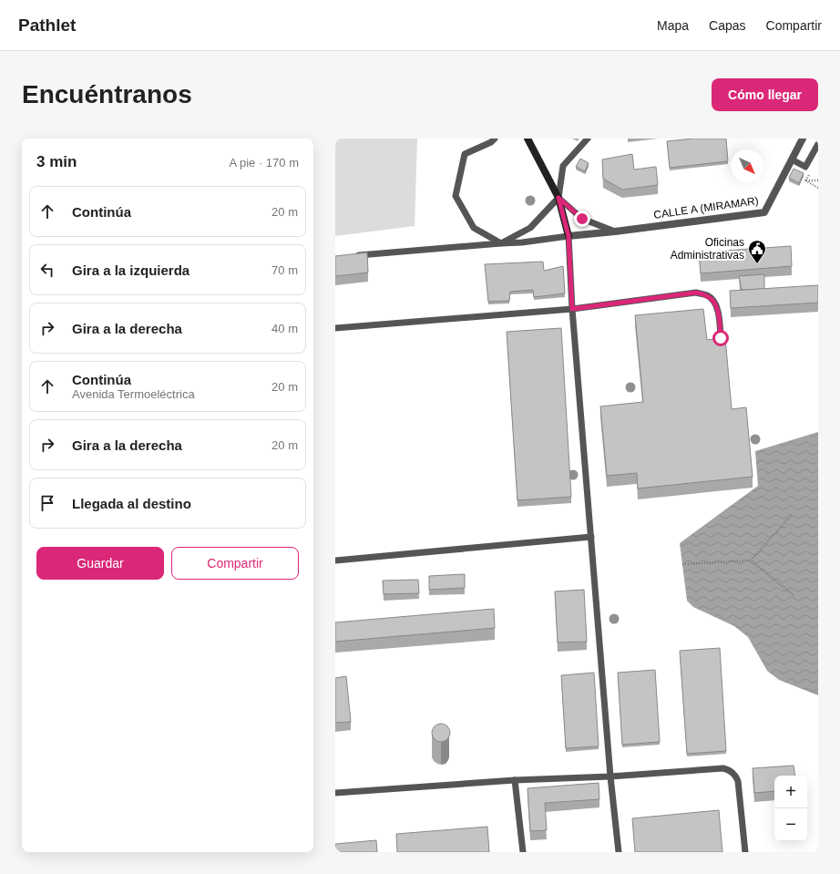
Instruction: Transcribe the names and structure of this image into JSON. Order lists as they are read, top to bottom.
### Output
{
  "streets": {
    "street": ["CALLE A (MIRAMAR)"]
  },
  "places": {
    "public building": ["Oficinas Administrativas"]
  },
  "north": "bottom right",
  "page": {
    "header": "Pathlet",
    "nav": ["Mapa", "Capas", "Compartir"],
    "buttons": [
      "Cómo llegar",
      ["Guardar", "Compartir"]
    ],
    "title": "Encuéntranos",
    "heading": ["3 min", "A pie · 170 m"],
    "list": [
      ["Continúa", "20 m"],
      ["Gira a la izquierda", "70 m"],
      ["Gira a la derecha", "40 m"],
      ["Continúa", "Avenida Termoeléctrica", "20 m"],
      ["Gira a la derecha", "20 m"],
      "Llegada al destino"
    ],
    "map_buttons": ["+", "−"]
  }
}
